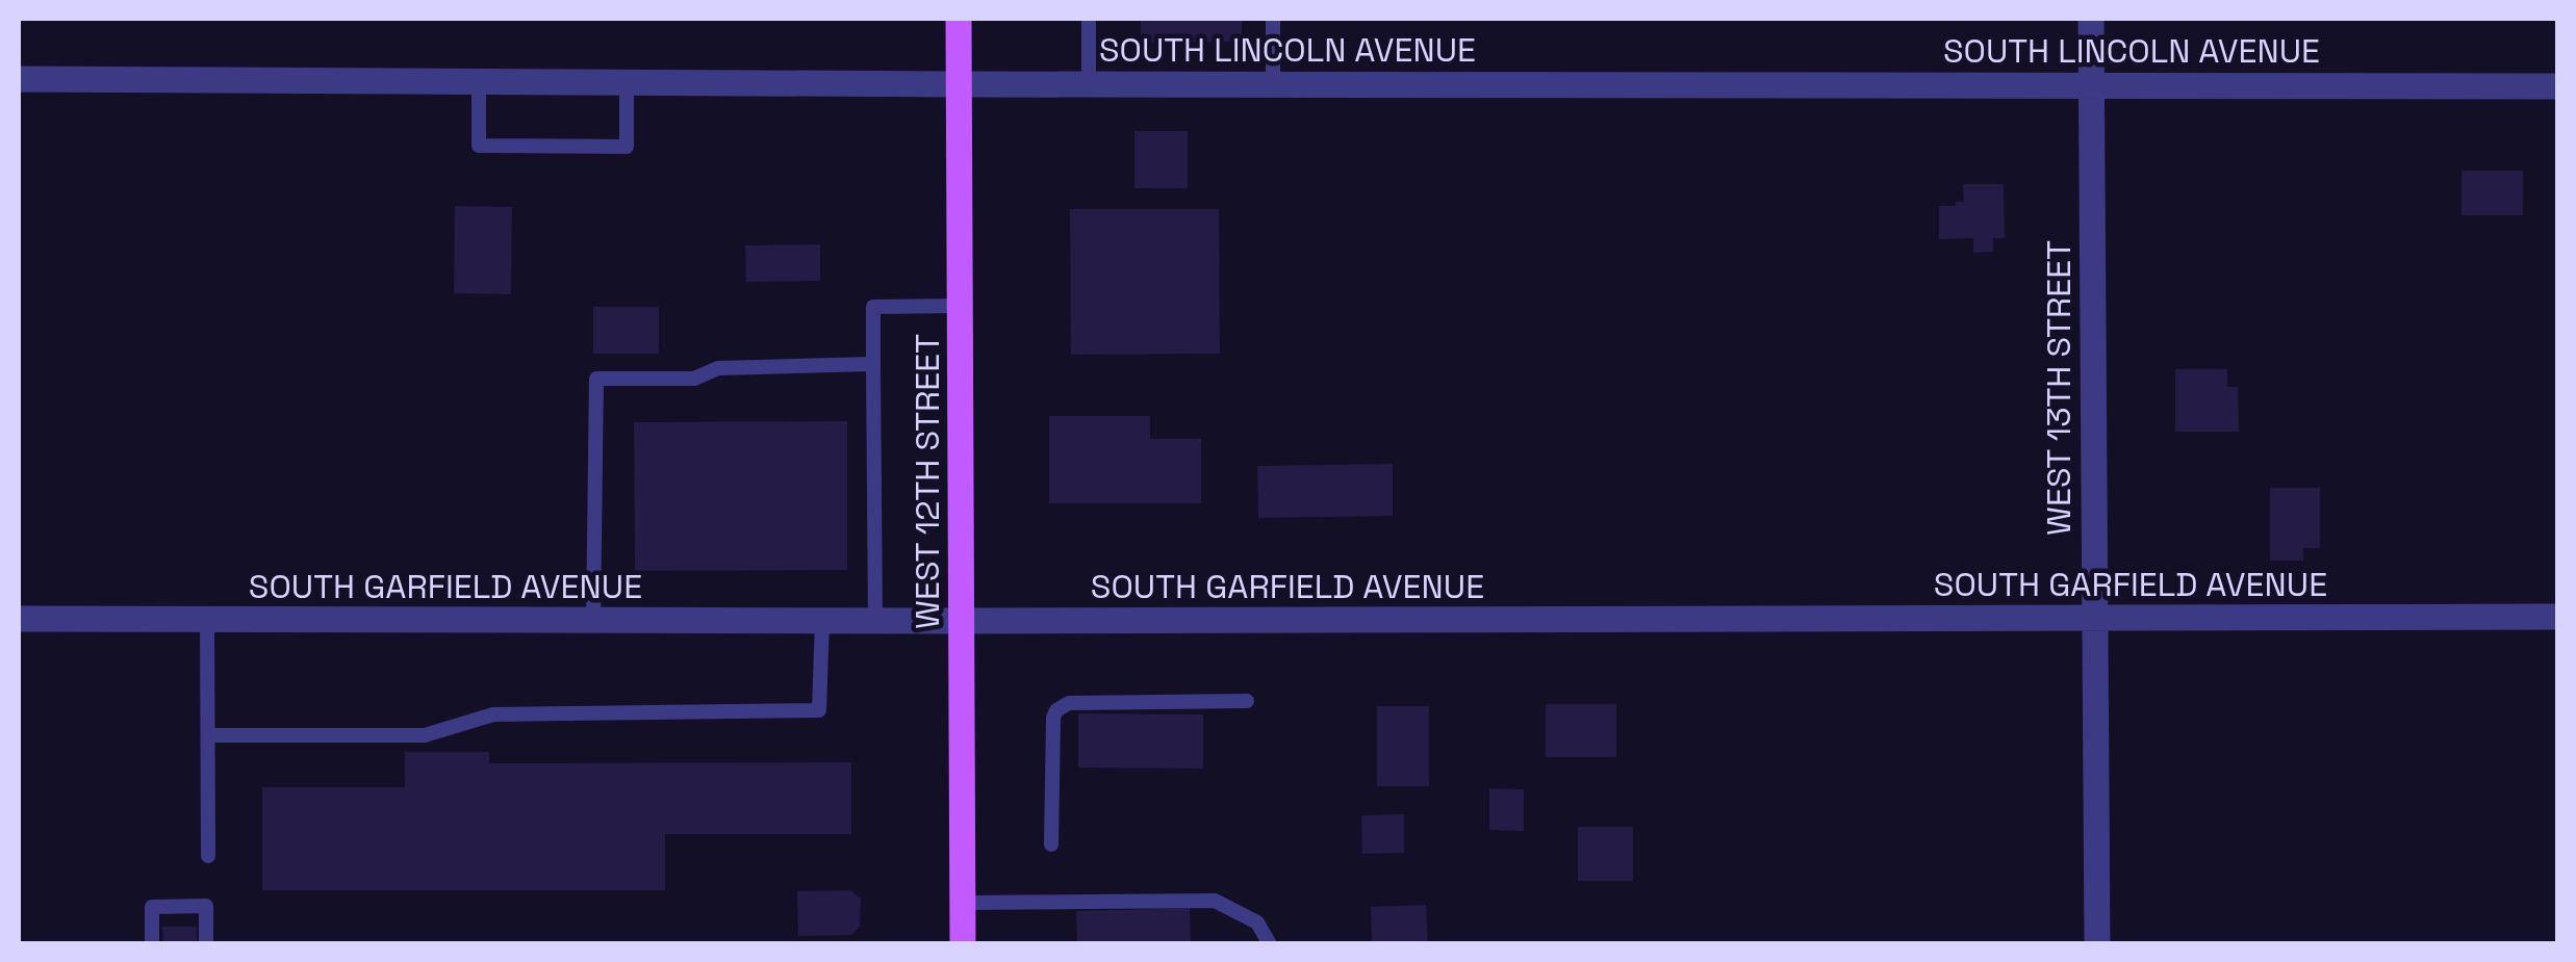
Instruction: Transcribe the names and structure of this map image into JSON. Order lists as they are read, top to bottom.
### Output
{
  "streets": {
    "main road": ["WEST 12TH STREET"],
    "street": ["SOUTH LINCOLN AVENUE", "WEST 13TH STREET", "SOUTH GARFIELD AVENUE"]
  },
  "crossings": [
    ["SOUTH LINCOLN AVENUE", "WEST 13TH STREET"],
    ["SOUTH LINCOLN AVENUE", "WEST 12TH STREET"],
    ["WEST 13TH STREET", "SOUTH GARFIELD AVENUE"],
    ["WEST 12TH STREET", "SOUTH GARFIELD AVENUE"]
  ]
}
